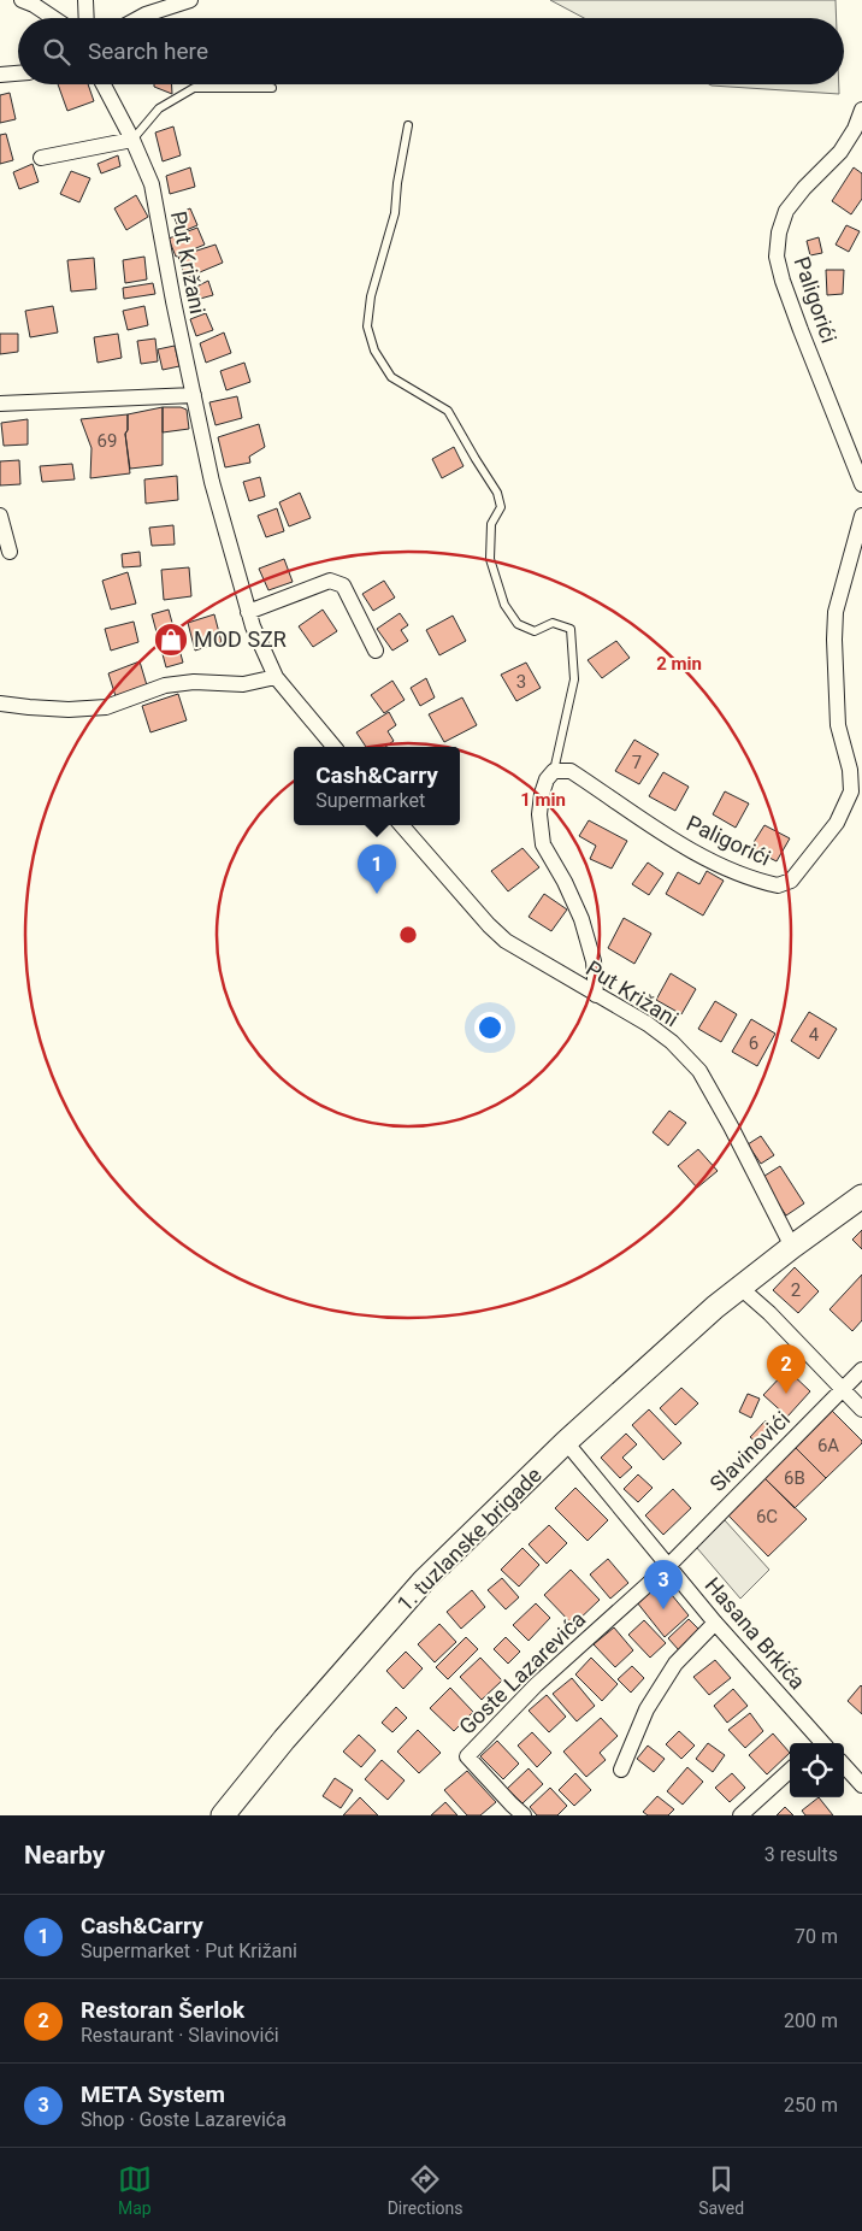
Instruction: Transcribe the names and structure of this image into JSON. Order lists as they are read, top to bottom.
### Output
{
  "streets": {
    "main road": ["1. tuzlanske brigade"],
    "street": [
      "Put Križani",
      "Paligorići",
      "Slavinovići",
      "Hasana Brkića",
      "Goste Lazarevića"
    ]
  },
  "crossings": [
    ["Put Križani", "1. tuzlanske brigade"],
    ["Slavinovići", "Hasana Brkića"],
    ["Slavinovići", "Goste Lazarevića"],
    ["1. tuzlanske brigade", "Hasana Brkića"],
    ["Hasana Brkića", "Goste Lazarevića"]
  ],
  "places": {
    "shop": ["MOD SZR"]
  },
  "house_numbers": [
    "69",
    "3",
    "7",
    "4",
    "6",
    "2",
    "6A",
    "6B",
    "6C"
  ],
  "page": {
    "search": "Search here",
    "popup": ["Cash&Carry", "Supermarket"],
    "pins": ["1", "2", "3"],
    "heading": ["Nearby", "3 results"],
    "list": [
      {
        "mark": "1",
        "name": "Cash&Carry",
        "note": "Supermarket · Put Križani",
        "value": "70 m"
      },
      {
        "mark": "2",
        "name": "Restoran Šerlok",
        "note": "Restaurant · Slavinovići",
        "value": "200 m"
      },
      {
        "mark": "3",
        "name": "META System",
        "note": "Shop · Goste Lazarevića",
        "value": "250 m"
      }
    ],
    "nav": ["Map", "Directions", "Saved"]
  },
  "rings": ["2 min", "1 min"]
}
